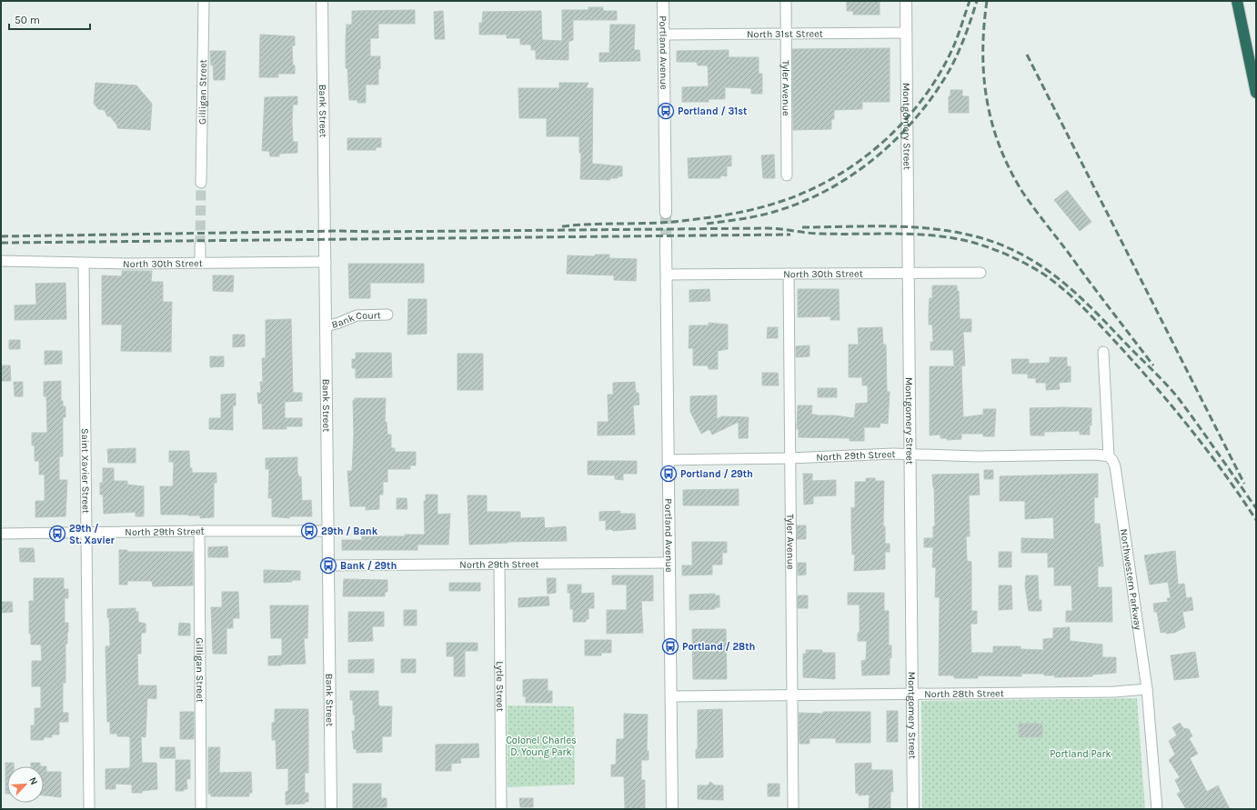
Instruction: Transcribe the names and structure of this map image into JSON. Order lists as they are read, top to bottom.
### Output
{
  "streets": {
    "street": [
      "North 31st Street",
      "Portland Avenue",
      "Tyler Avenue",
      "Gilligan Street",
      "Bank Street",
      "Montgomery Street",
      "North 30th Street",
      "Bank Court",
      "North 29th Street",
      "Saint Xavier Street",
      "Northwestern Parkway",
      "Lytle Street",
      "North 28th Street"
    ]
  },
  "crossings": [
    ["North 31st Street", "Portland Avenue"],
    ["North 31st Street", "Tyler Avenue"],
    ["North 31st Street", "Montgomery Street"],
    ["Portland Avenue", "North 30th Street"],
    ["Portland Avenue", "North 29th Street"],
    ["Portland Avenue", "North 28th Street"],
    ["Tyler Avenue", "North 30th Street"],
    ["Tyler Avenue", "North 29th Street"],
    ["Tyler Avenue", "North 28th Street"],
    ["Gilligan Street", "North 29th Street"],
    ["Bank Street", "North 30th Street"],
    ["Bank Street", "Bank Court"],
    ["Bank Street", "North 29th Street"],
    ["Montgomery Street", "North 30th Street"],
    ["Montgomery Street", "North 29th Street"],
    ["Montgomery Street", "North 28th Street"],
    ["North 30th Street", "Saint Xavier Street"],
    ["North 29th Street", "Saint Xavier Street"],
    ["North 29th Street", "Northwestern Parkway"],
    ["North 29th Street", "Lytle Street"],
    ["Northwestern Parkway", "North 28th Street"]
  ],
  "parks": ["Colonel Charles D. Young Park", "Portland Park"],
  "places": {
    "bus stop": [
      "Portland / 31st",
      "Portland / 29th",
      "29th / Bank",
      "29th / St. Xavier",
      "Bank / 29th",
      "Portland / 28th"
    ]
  },
  "scale_bar": "50 m",
  "north": "top right"
}
